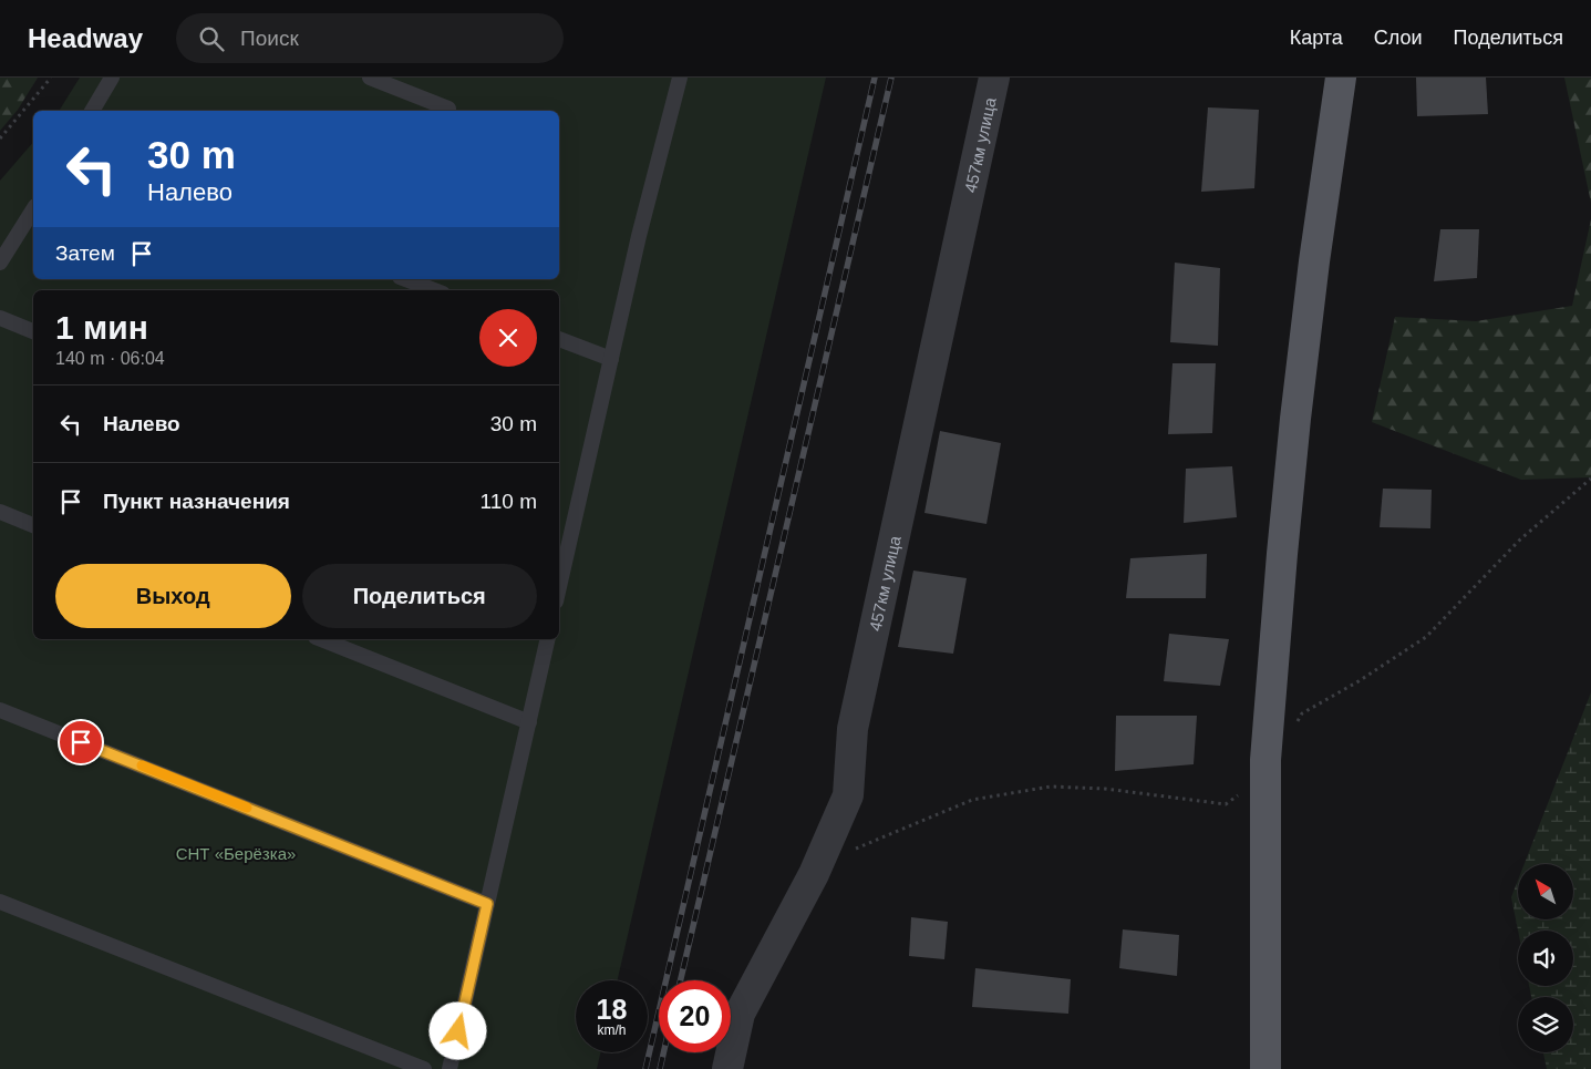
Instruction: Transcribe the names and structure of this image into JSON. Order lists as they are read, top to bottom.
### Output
{
  "streets": {
    "street": ["457км улица"]
  },
  "parks": ["СНТ «Берёзка»"],
  "north": "top left",
  "page": {
    "header": "Headway",
    "search": "Поиск",
    "nav": ["Карта", "Слои", "Поделиться"],
    "turn": ["30 m", "Налево"],
    "then": "Затем",
    "heading": ["1 мин", "140 m · 06:04"],
    "list": [
      {
        "name": "Налево",
        "value": "30 m"
      },
      {
        "name": "Пункт назначения",
        "value": "110 m"
      }
    ],
    "buttons": ["Выход", "Поделиться"],
    "speed": "18 km/h",
    "limit": "20"
  }
}
